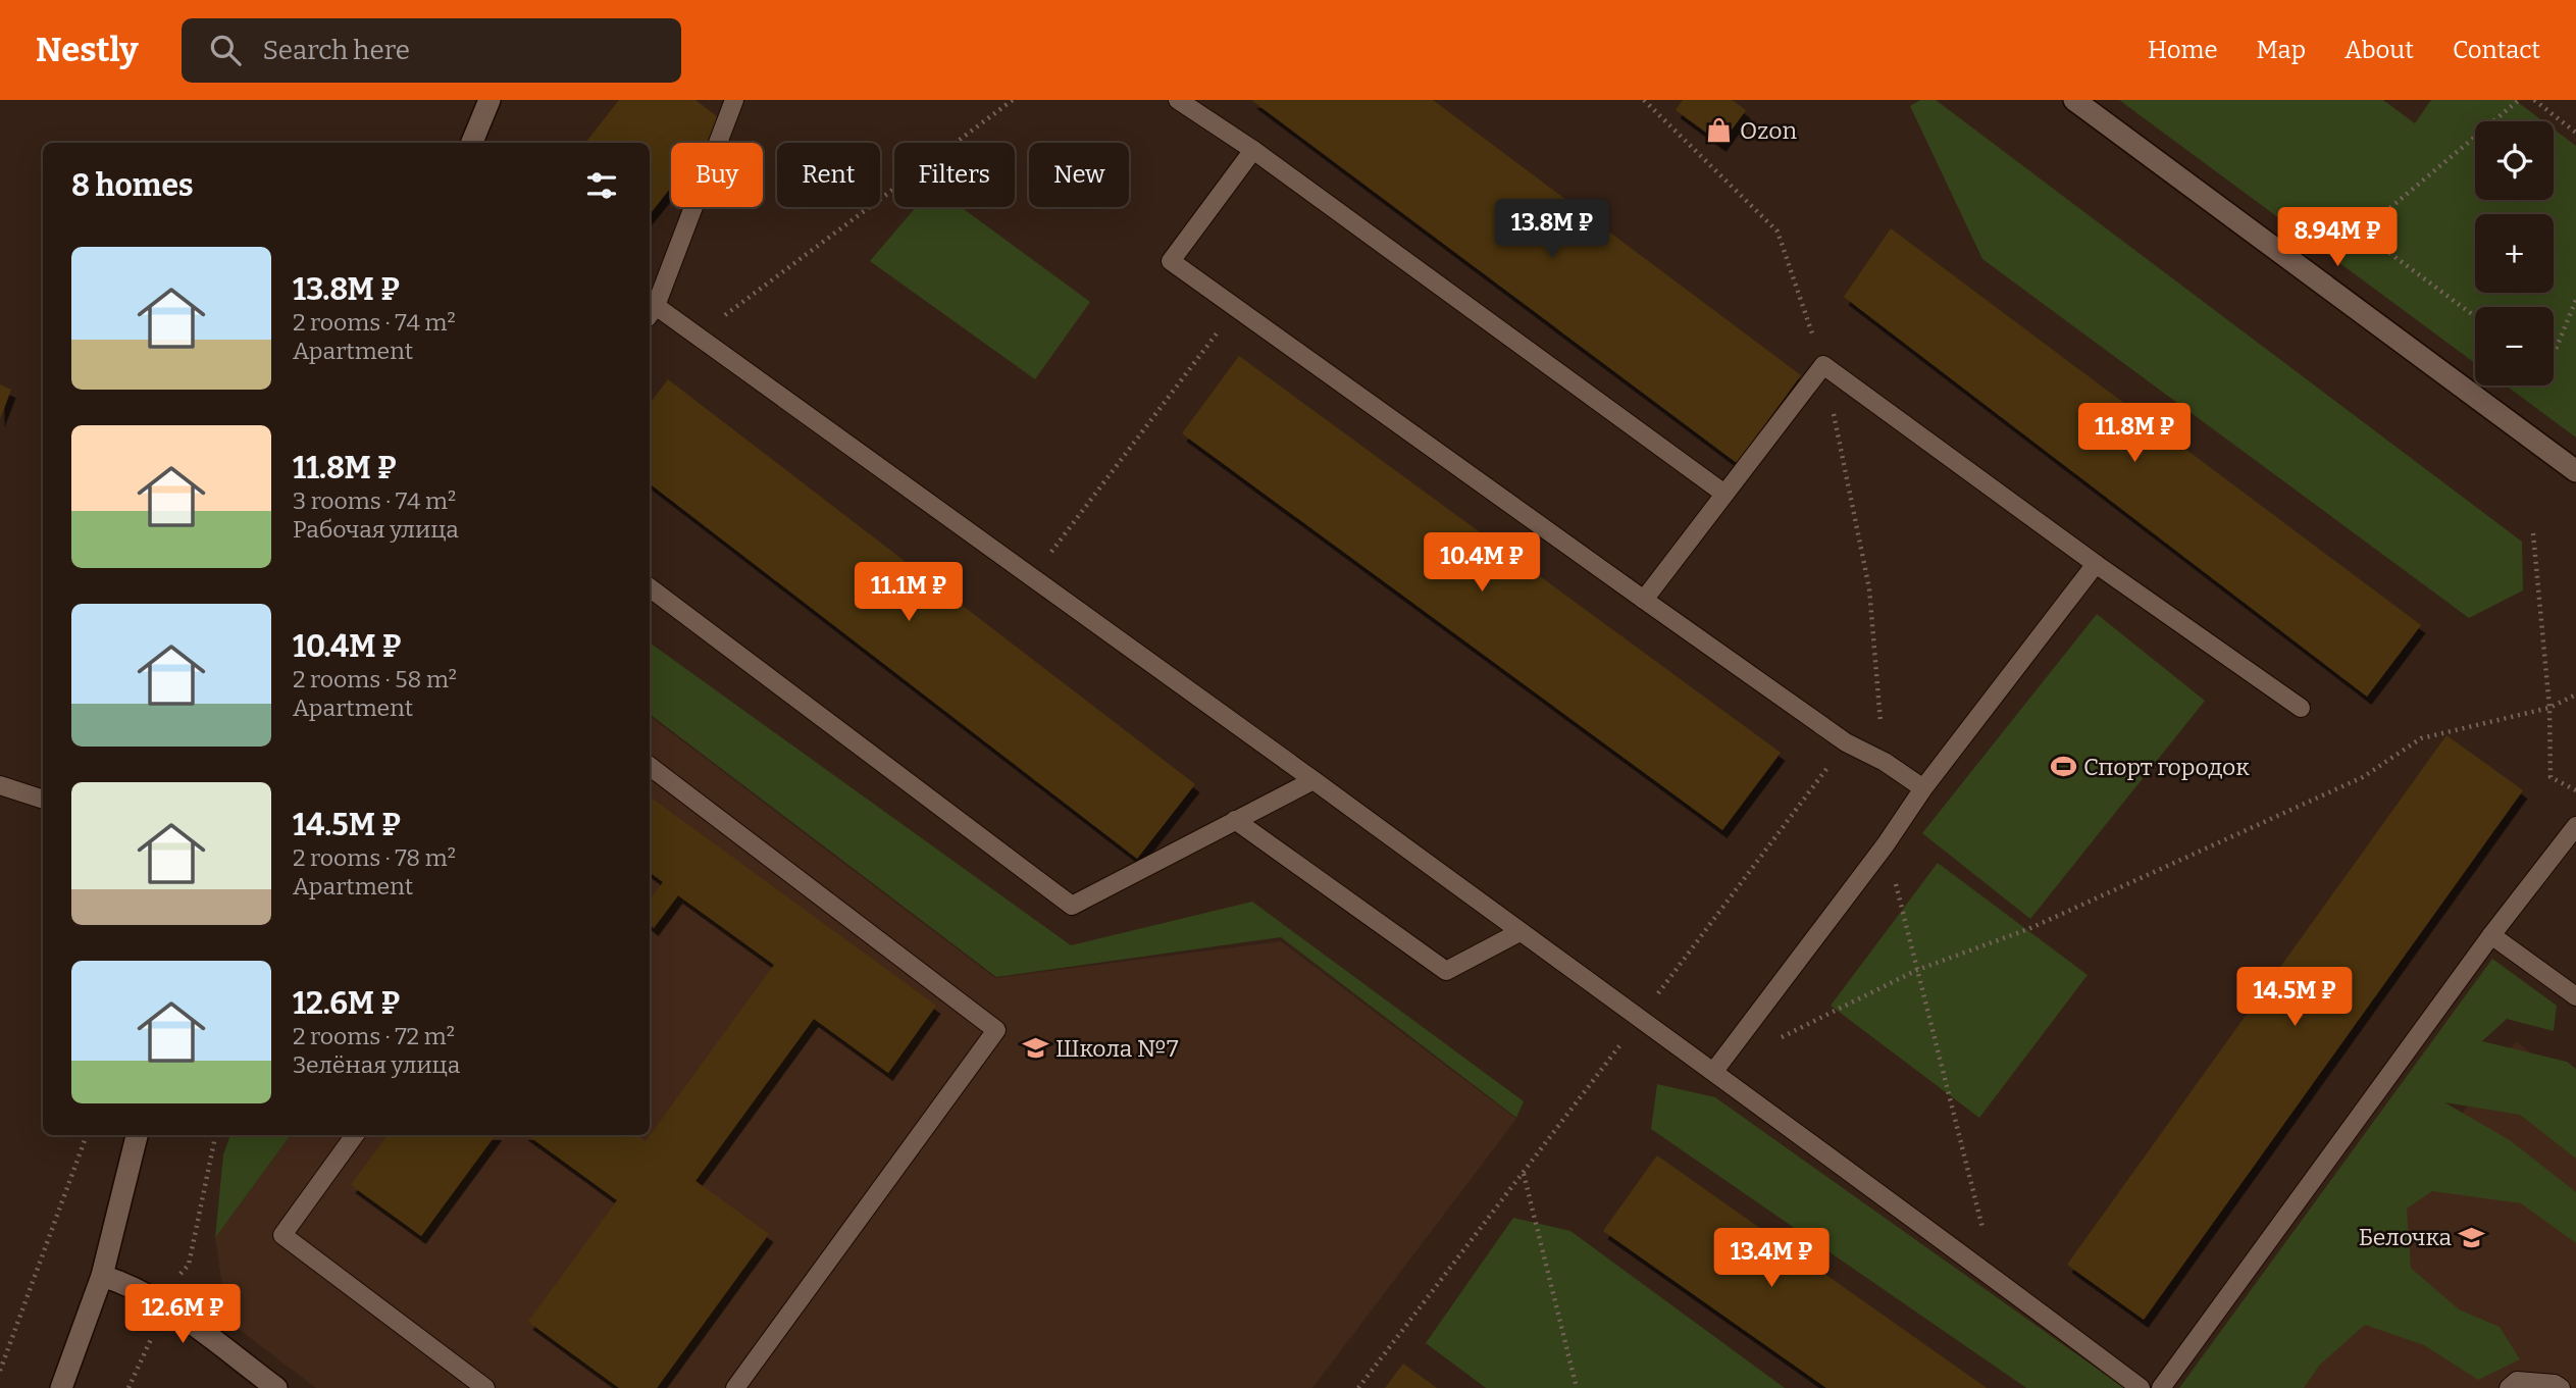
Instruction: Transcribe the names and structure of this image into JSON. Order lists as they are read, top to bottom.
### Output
{
  "places": {
    "shop": ["Ozon"],
    "sports": ["Спорт городок"],
    "school or university": ["Школа №7", "Белочка"]
  },
  "page": {
    "header": "Nestly",
    "search": "Search here",
    "nav": [
      "Home",
      "Map",
      "About",
      "Contact"
    ],
    "map_buttons": ["+", "−"],
    "chip": [
      "Buy",
      "Rent",
      "Filters",
      "New"
    ],
    "heading": "8 homes",
    "price": [
      "13.8M ₽",
      "8.94M ₽",
      "11.8M ₽",
      "10.4M ₽",
      "11.1M ₽",
      "14.5M ₽",
      "13.4M ₽",
      "12.6M ₽"
    ],
    "list": [
      {
        "name": "13.8M ₽",
        "note": "2 rooms · 74 m² · Apartment"
      },
      {
        "name": "11.8M ₽",
        "note": "3 rooms · 74 m² · Рабочая улица"
      },
      {
        "name": "10.4M ₽",
        "note": "2 rooms · 58 m² · Apartment"
      },
      {
        "name": "14.5M ₽",
        "note": "2 rooms · 78 m² · Apartment"
      },
      {
        "name": "12.6M ₽",
        "note": "2 rooms · 72 m² · Зелёная улица"
      }
    ]
  }
}
